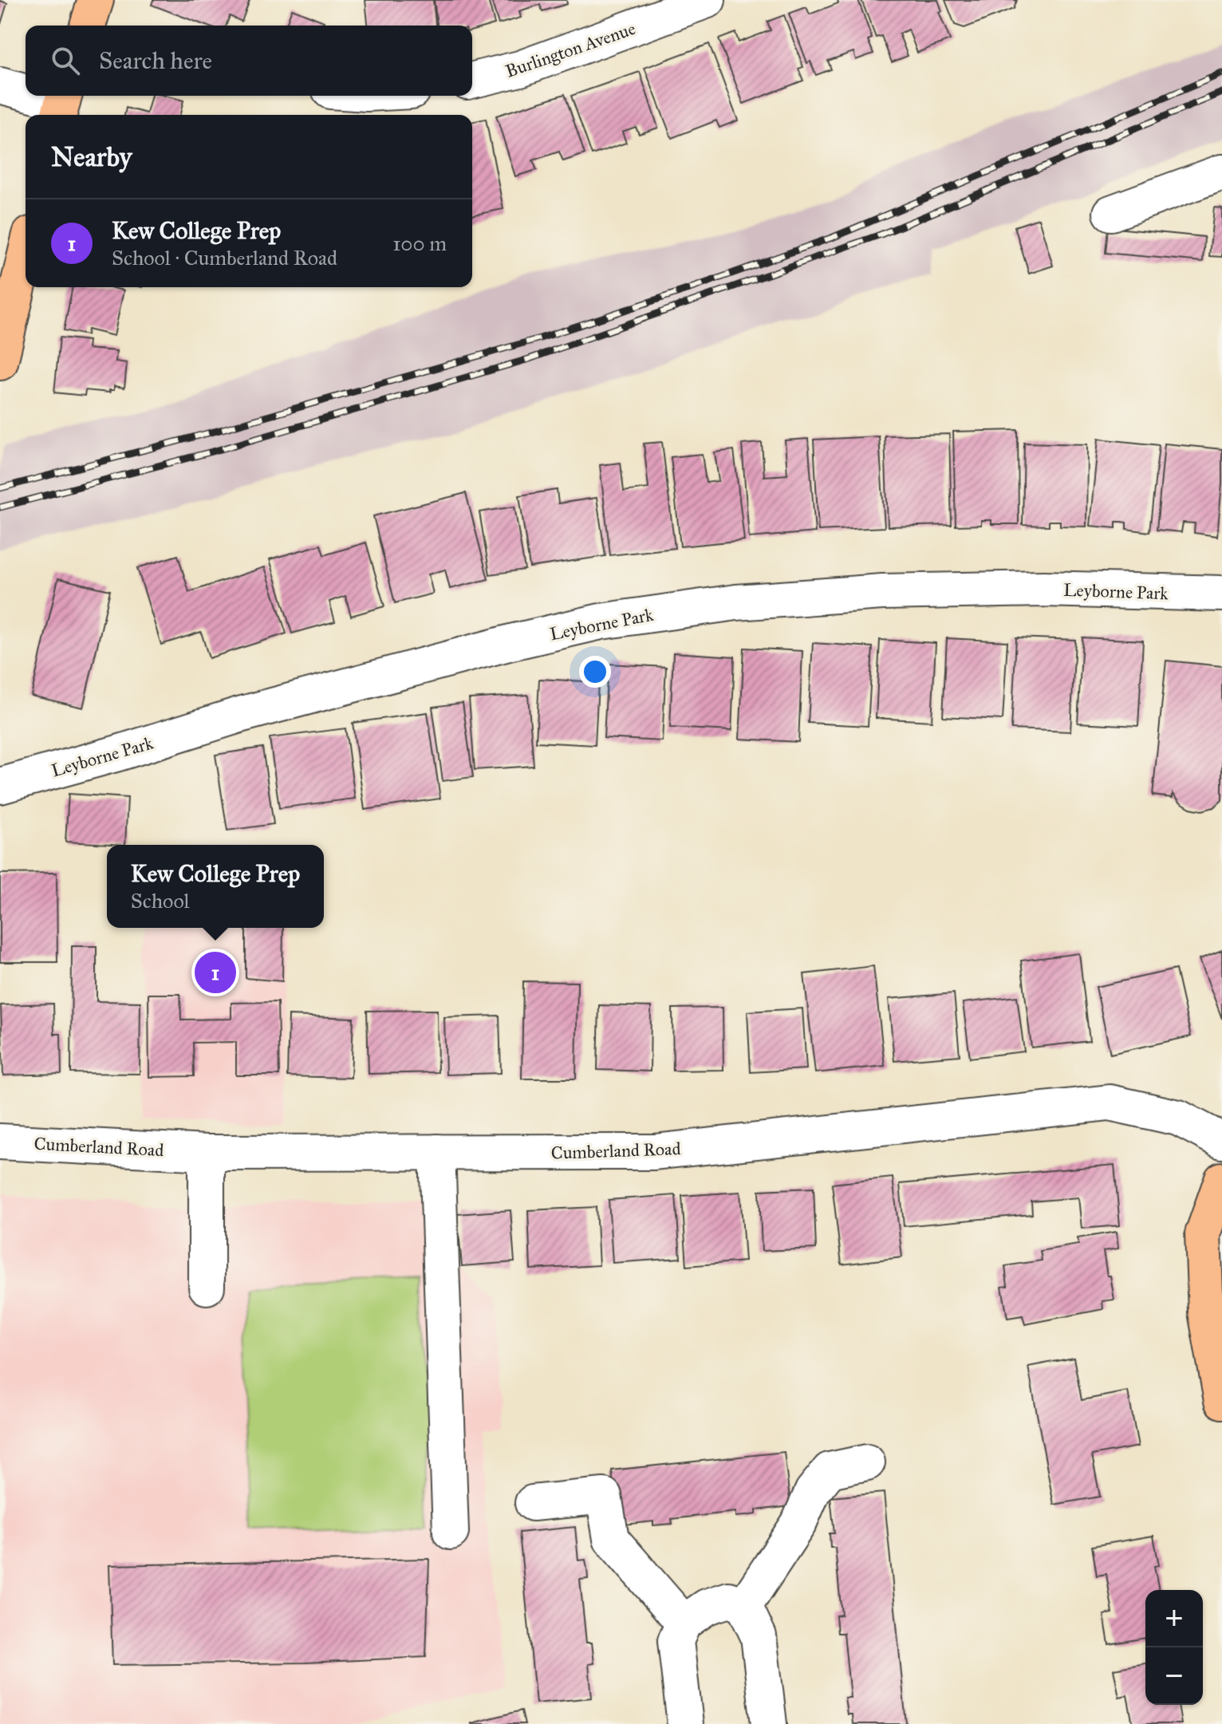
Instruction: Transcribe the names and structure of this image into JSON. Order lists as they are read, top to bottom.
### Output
{
  "streets": {
    "street": ["Burlington Avenue", "Leyborne Park", "Cumberland Road"]
  },
  "page": {
    "search": "Search here",
    "heading": "Nearby",
    "list": [
      {
        "mark": "1",
        "name": "Kew College Prep",
        "note": "School · Cumberland Road",
        "value": "100 m"
      }
    ],
    "popup": ["Kew College Prep", "School"],
    "pins": "1",
    "map_buttons": ["+", "−"]
  }
}
